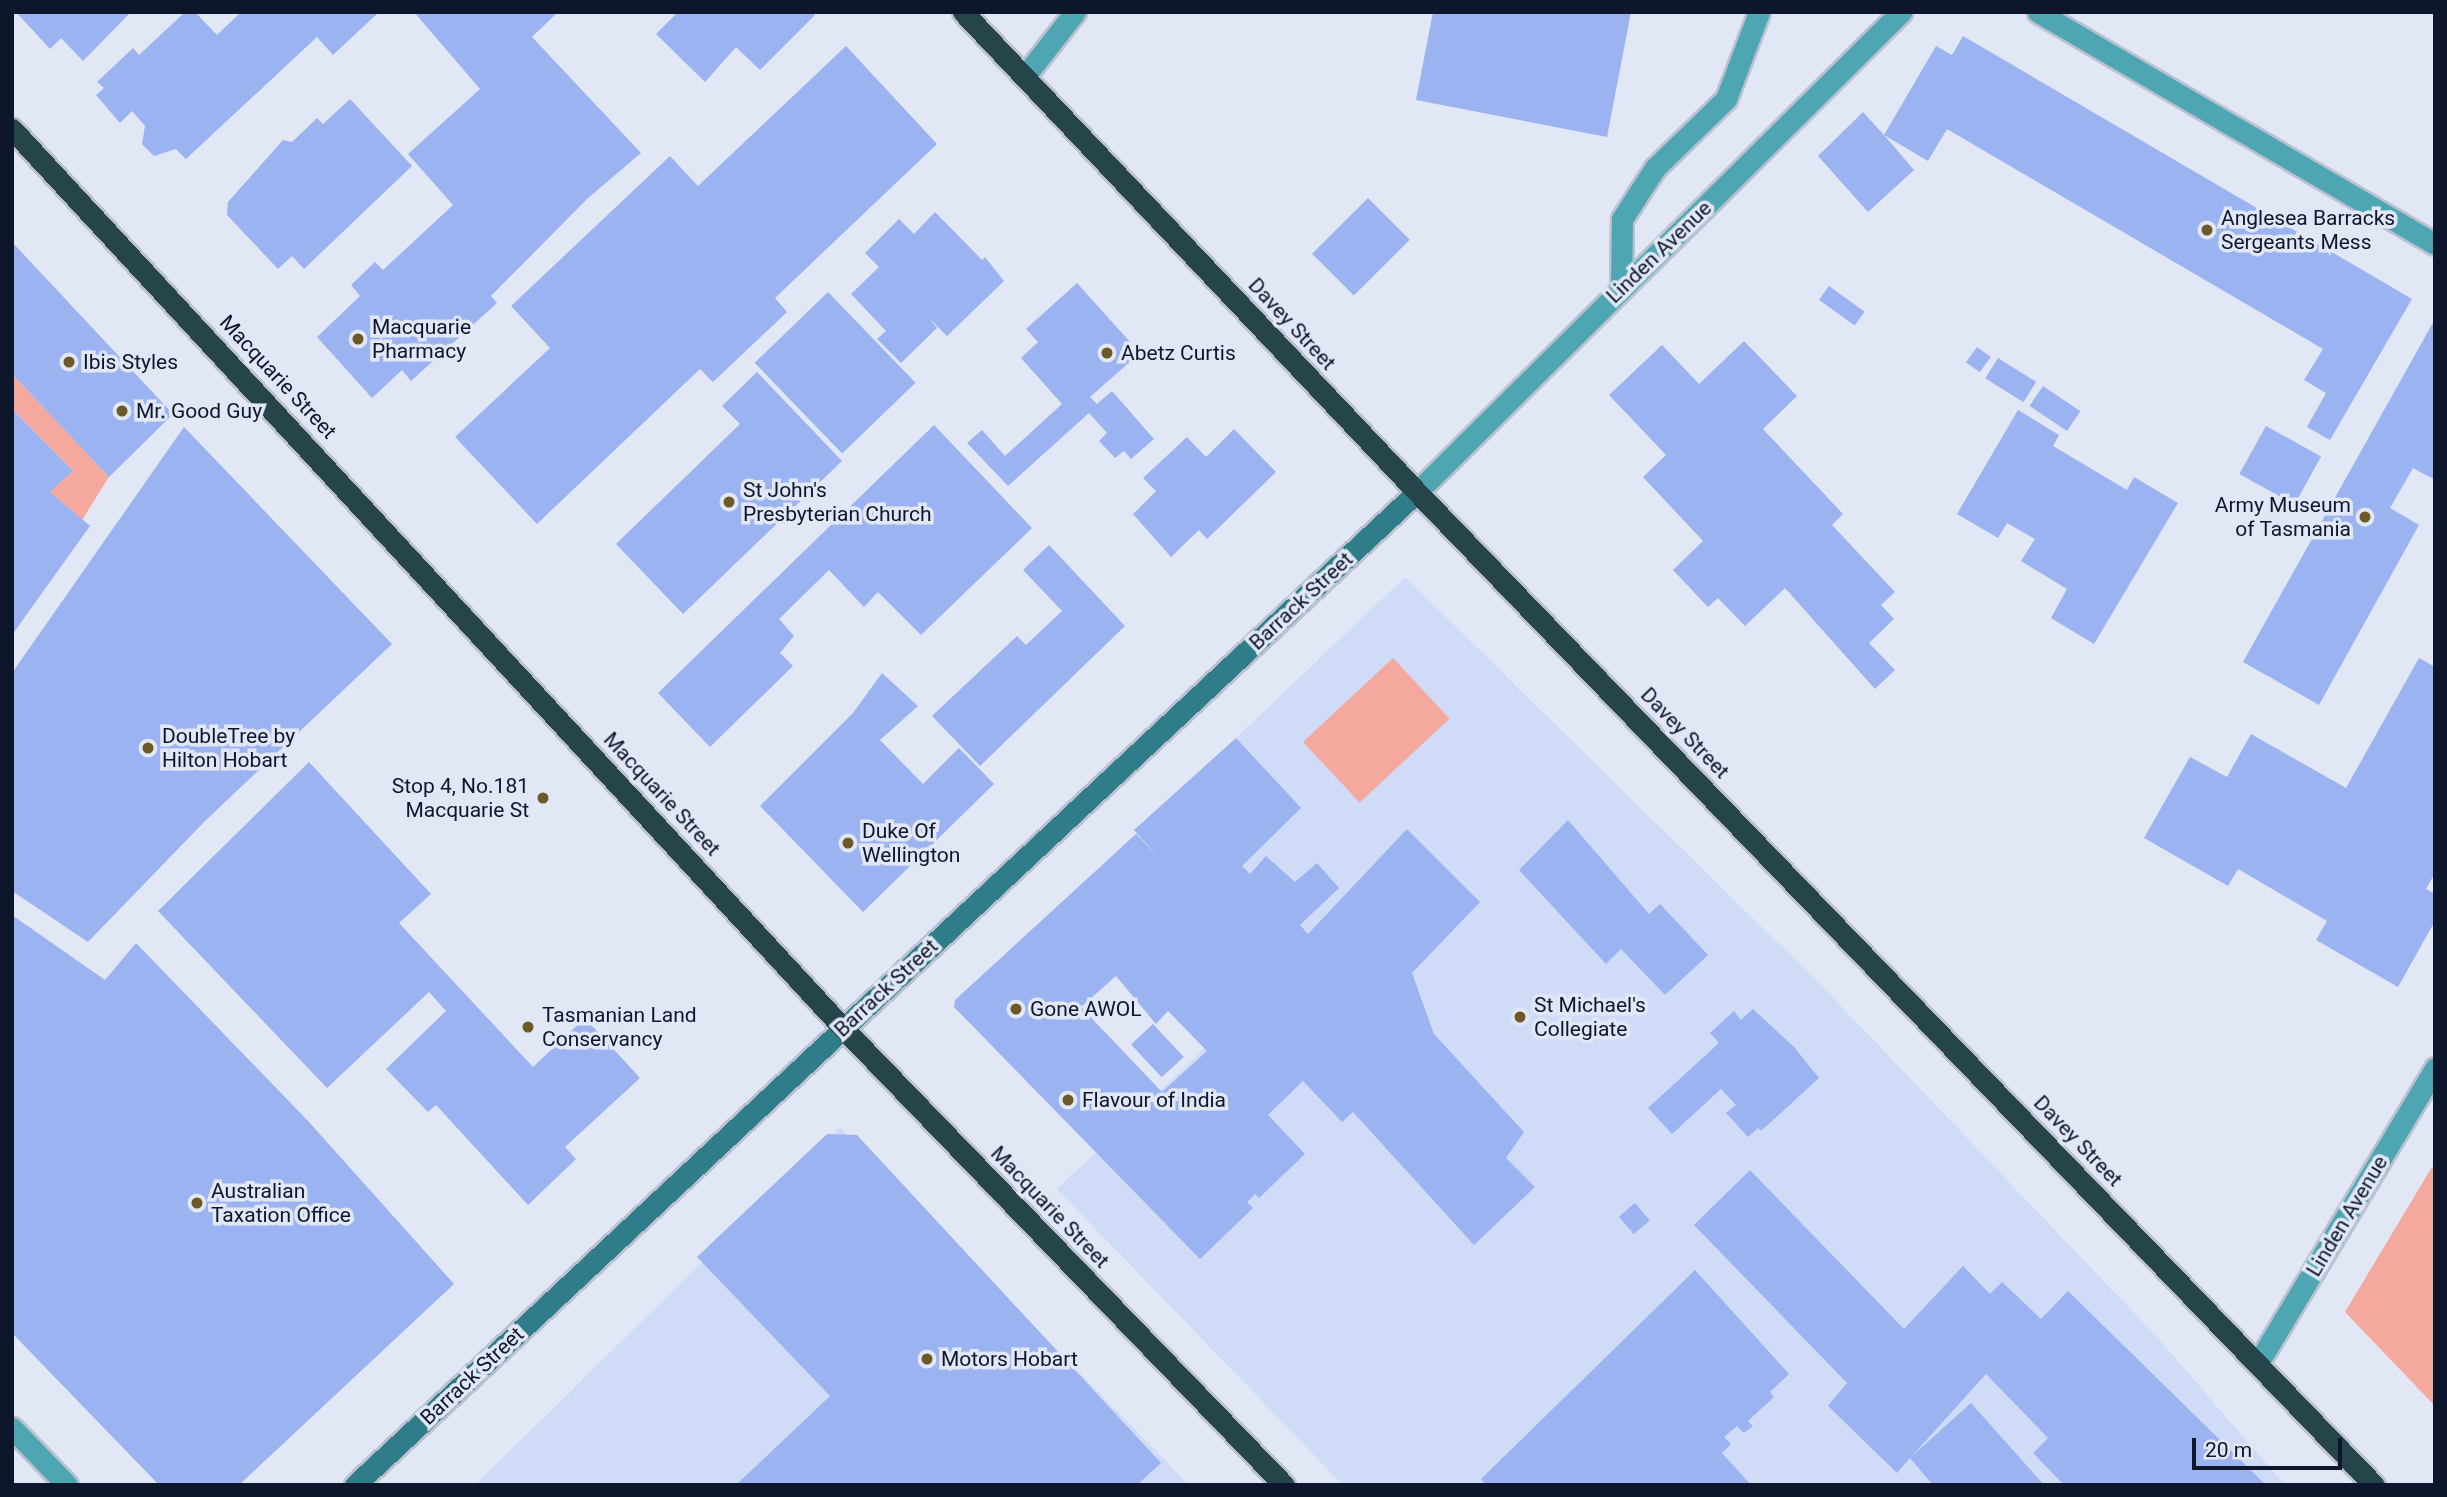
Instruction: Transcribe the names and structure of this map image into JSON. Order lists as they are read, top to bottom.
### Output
{
  "streets": {
    "highway": ["Davey Street", "Macquarie Street"],
    "main road": ["Barrack Street"],
    "street": ["Linden Avenue"]
  },
  "crossings": [
    ["Linden Avenue", "Davey Street"],
    ["Linden Avenue", "Barrack Street"],
    ["Davey Street", "Barrack Street"],
    ["Macquarie Street", "Barrack Street"]
  ],
  "places": [
    "Anglesea Barracks Sergeants Mess",
    "Macquarie Pharmacy",
    "Abetz Curtis",
    "Ibis Styles",
    "Mr. Good Guy",
    "St John's Presbyterian Church",
    "Army Museum of Tasmania",
    "DoubleTree by Hilton Hobart",
    "Stop 4, No.181 Macquarie St",
    "Duke Of Wellington",
    "Gone AWOL",
    "St Michael's Collegiate",
    "Tasmanian Land Conservancy",
    "Flavour of India",
    "Australian Taxation Office",
    "Motors Hobart"
  ],
  "scale_bar": "20 m"
}
